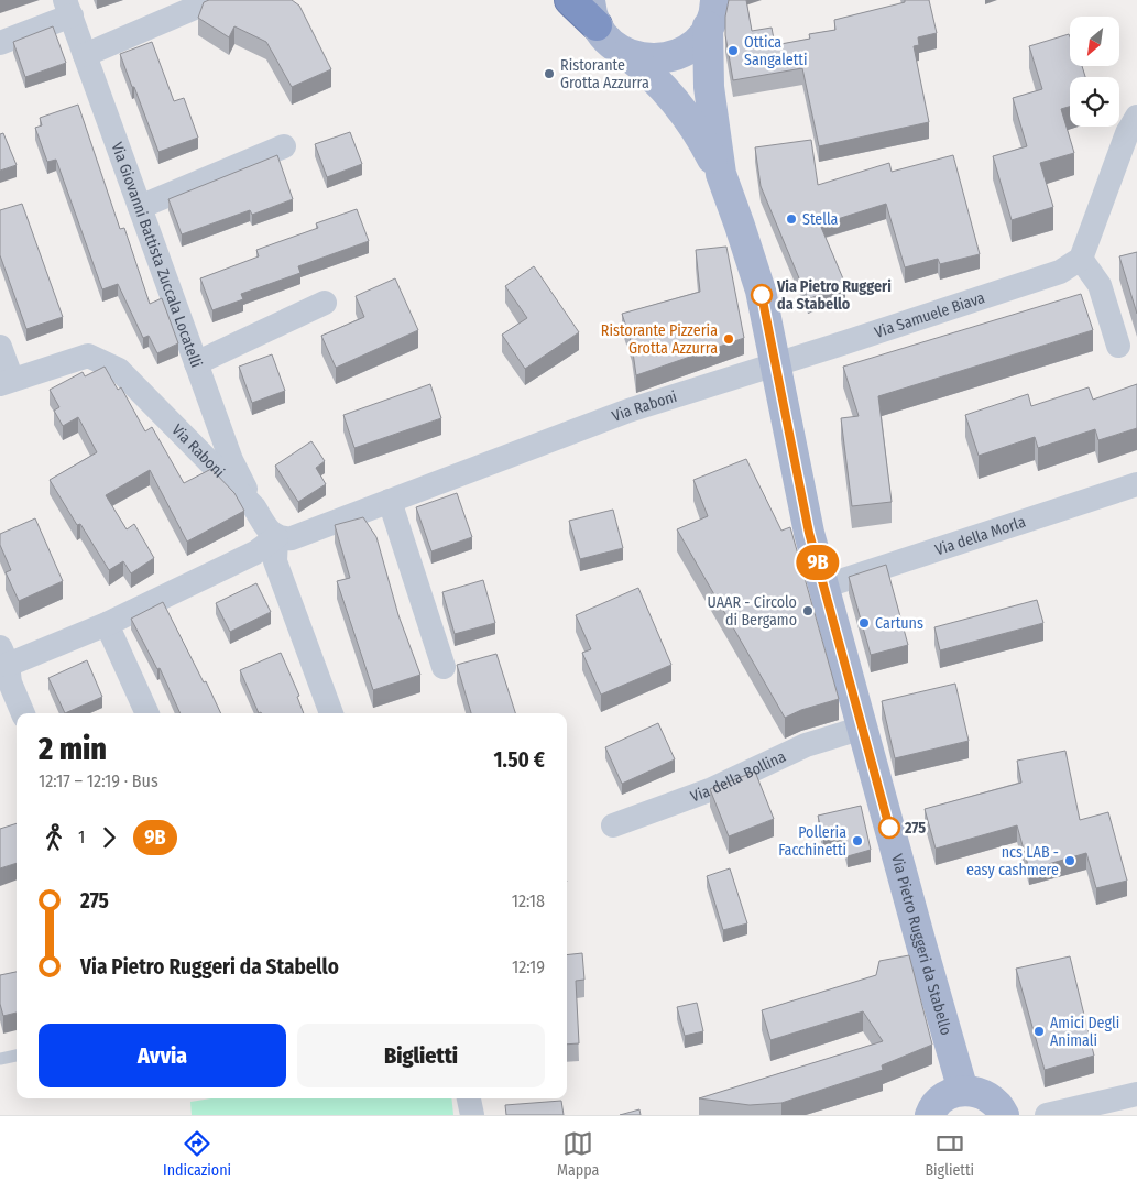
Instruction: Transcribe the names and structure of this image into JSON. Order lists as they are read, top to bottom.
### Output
{
  "streets": {
    "main road": ["Via Pietro Ruggeri da Stabello"],
    "street": [
      "Via Giovanni Battista Zuccala Locatelli",
      "Via Samuele Biava",
      "Via Raboni",
      "Via della Morla",
      "Via della Bollina"
    ]
  },
  "crossings": [
    ["Via Giovanni Battista Zuccala Locatelli", "Via Raboni"],
    ["Via Samuele Biava", "Via Raboni"],
    ["Via Samuele Biava", "Via Pietro Ruggeri da Stabello"],
    ["Via Raboni", "Via Pietro Ruggeri da Stabello"],
    ["Via della Morla", "Via Pietro Ruggeri da Stabello"],
    ["Via della Bollina", "Via Pietro Ruggeri da Stabello"]
  ],
  "places": [
    "Ottica Sangaletti",
    "Ristorante Grotta Azzurra",
    "Stella",
    "Via Pietro Ruggeri da Stabello",
    "Ristorante Pizzeria Grotta Azzurra",
    "UAAR - Circolo di Bergamo",
    "Cartuns",
    "275",
    "Polleria Facchinetti",
    "ncs LAB - easy cashmere",
    "Amici Degli Animali"
  ],
  "lines": ["bus line 9B"],
  "north": "bottom left",
  "page": {
    "on_map": "9B",
    "heading": ["2 min", "12:17 – 12:19 · Bus", "1.50 €"],
    "legs": ["1", "9B"],
    "list": [
      {
        "name": "275",
        "value": "12:18"
      },
      {
        "name": "Via Pietro Ruggeri da Stabello",
        "value": "12:19"
      }
    ],
    "buttons": ["Avvia", "Biglietti"],
    "tabs": ["Indicazioni", "Mappa", "Biglietti"]
  }
}
